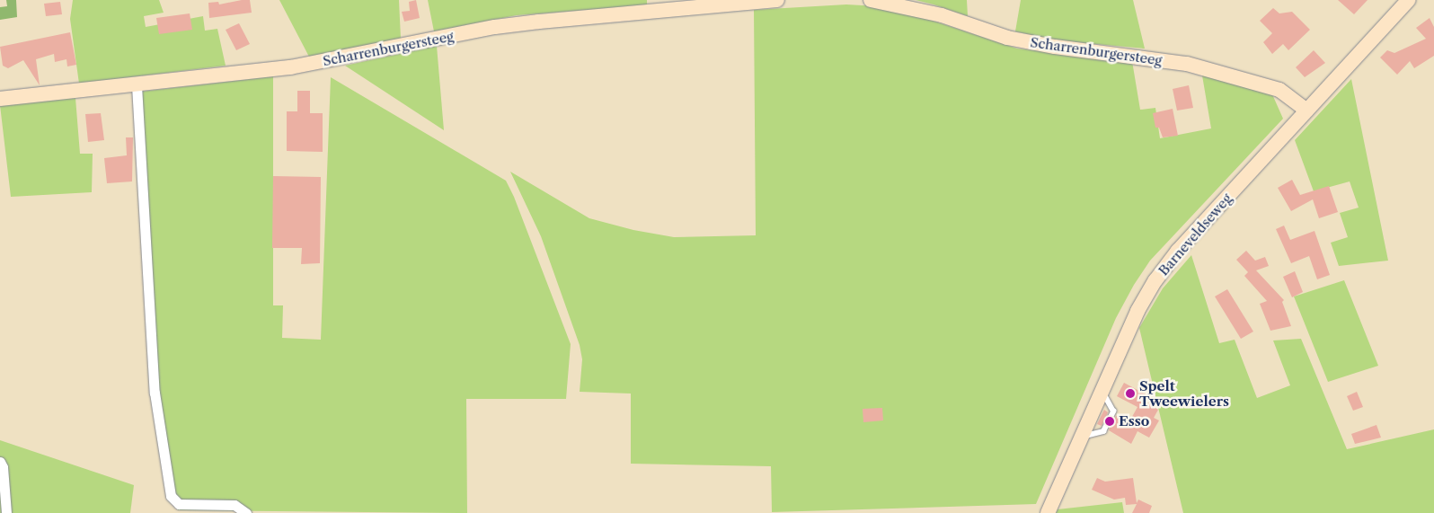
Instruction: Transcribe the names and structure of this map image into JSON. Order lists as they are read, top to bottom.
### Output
{
  "streets": {
    "street": ["Scharrenburgersteeg", "Barneveldseweg"]
  },
  "crossings": [
    ["Scharrenburgersteeg", "Barneveldseweg"]
  ],
  "places": ["Spelt Tweewielers", "Esso"]
}
